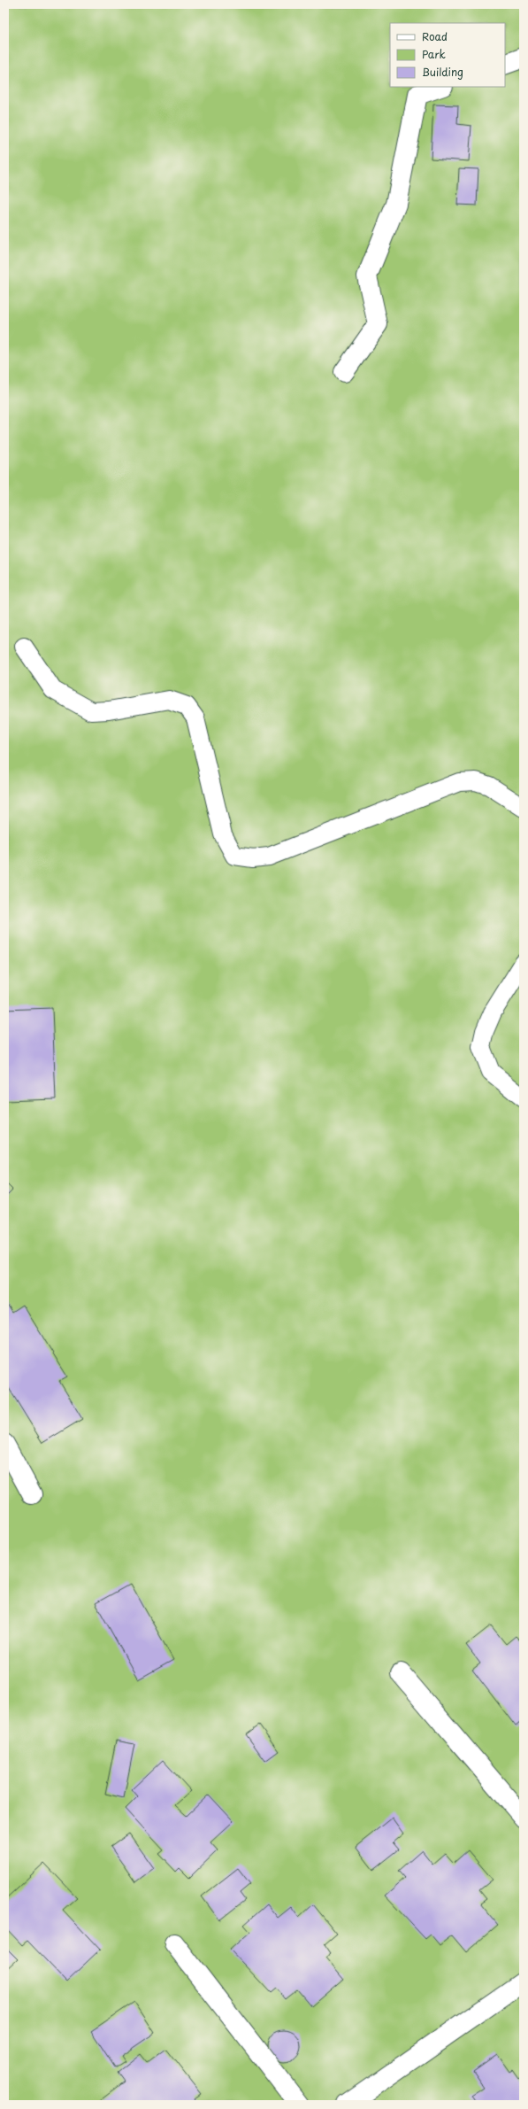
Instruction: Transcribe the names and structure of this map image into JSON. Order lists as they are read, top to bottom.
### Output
{
  "legend": ["Road", "Park", "Building"]
}
